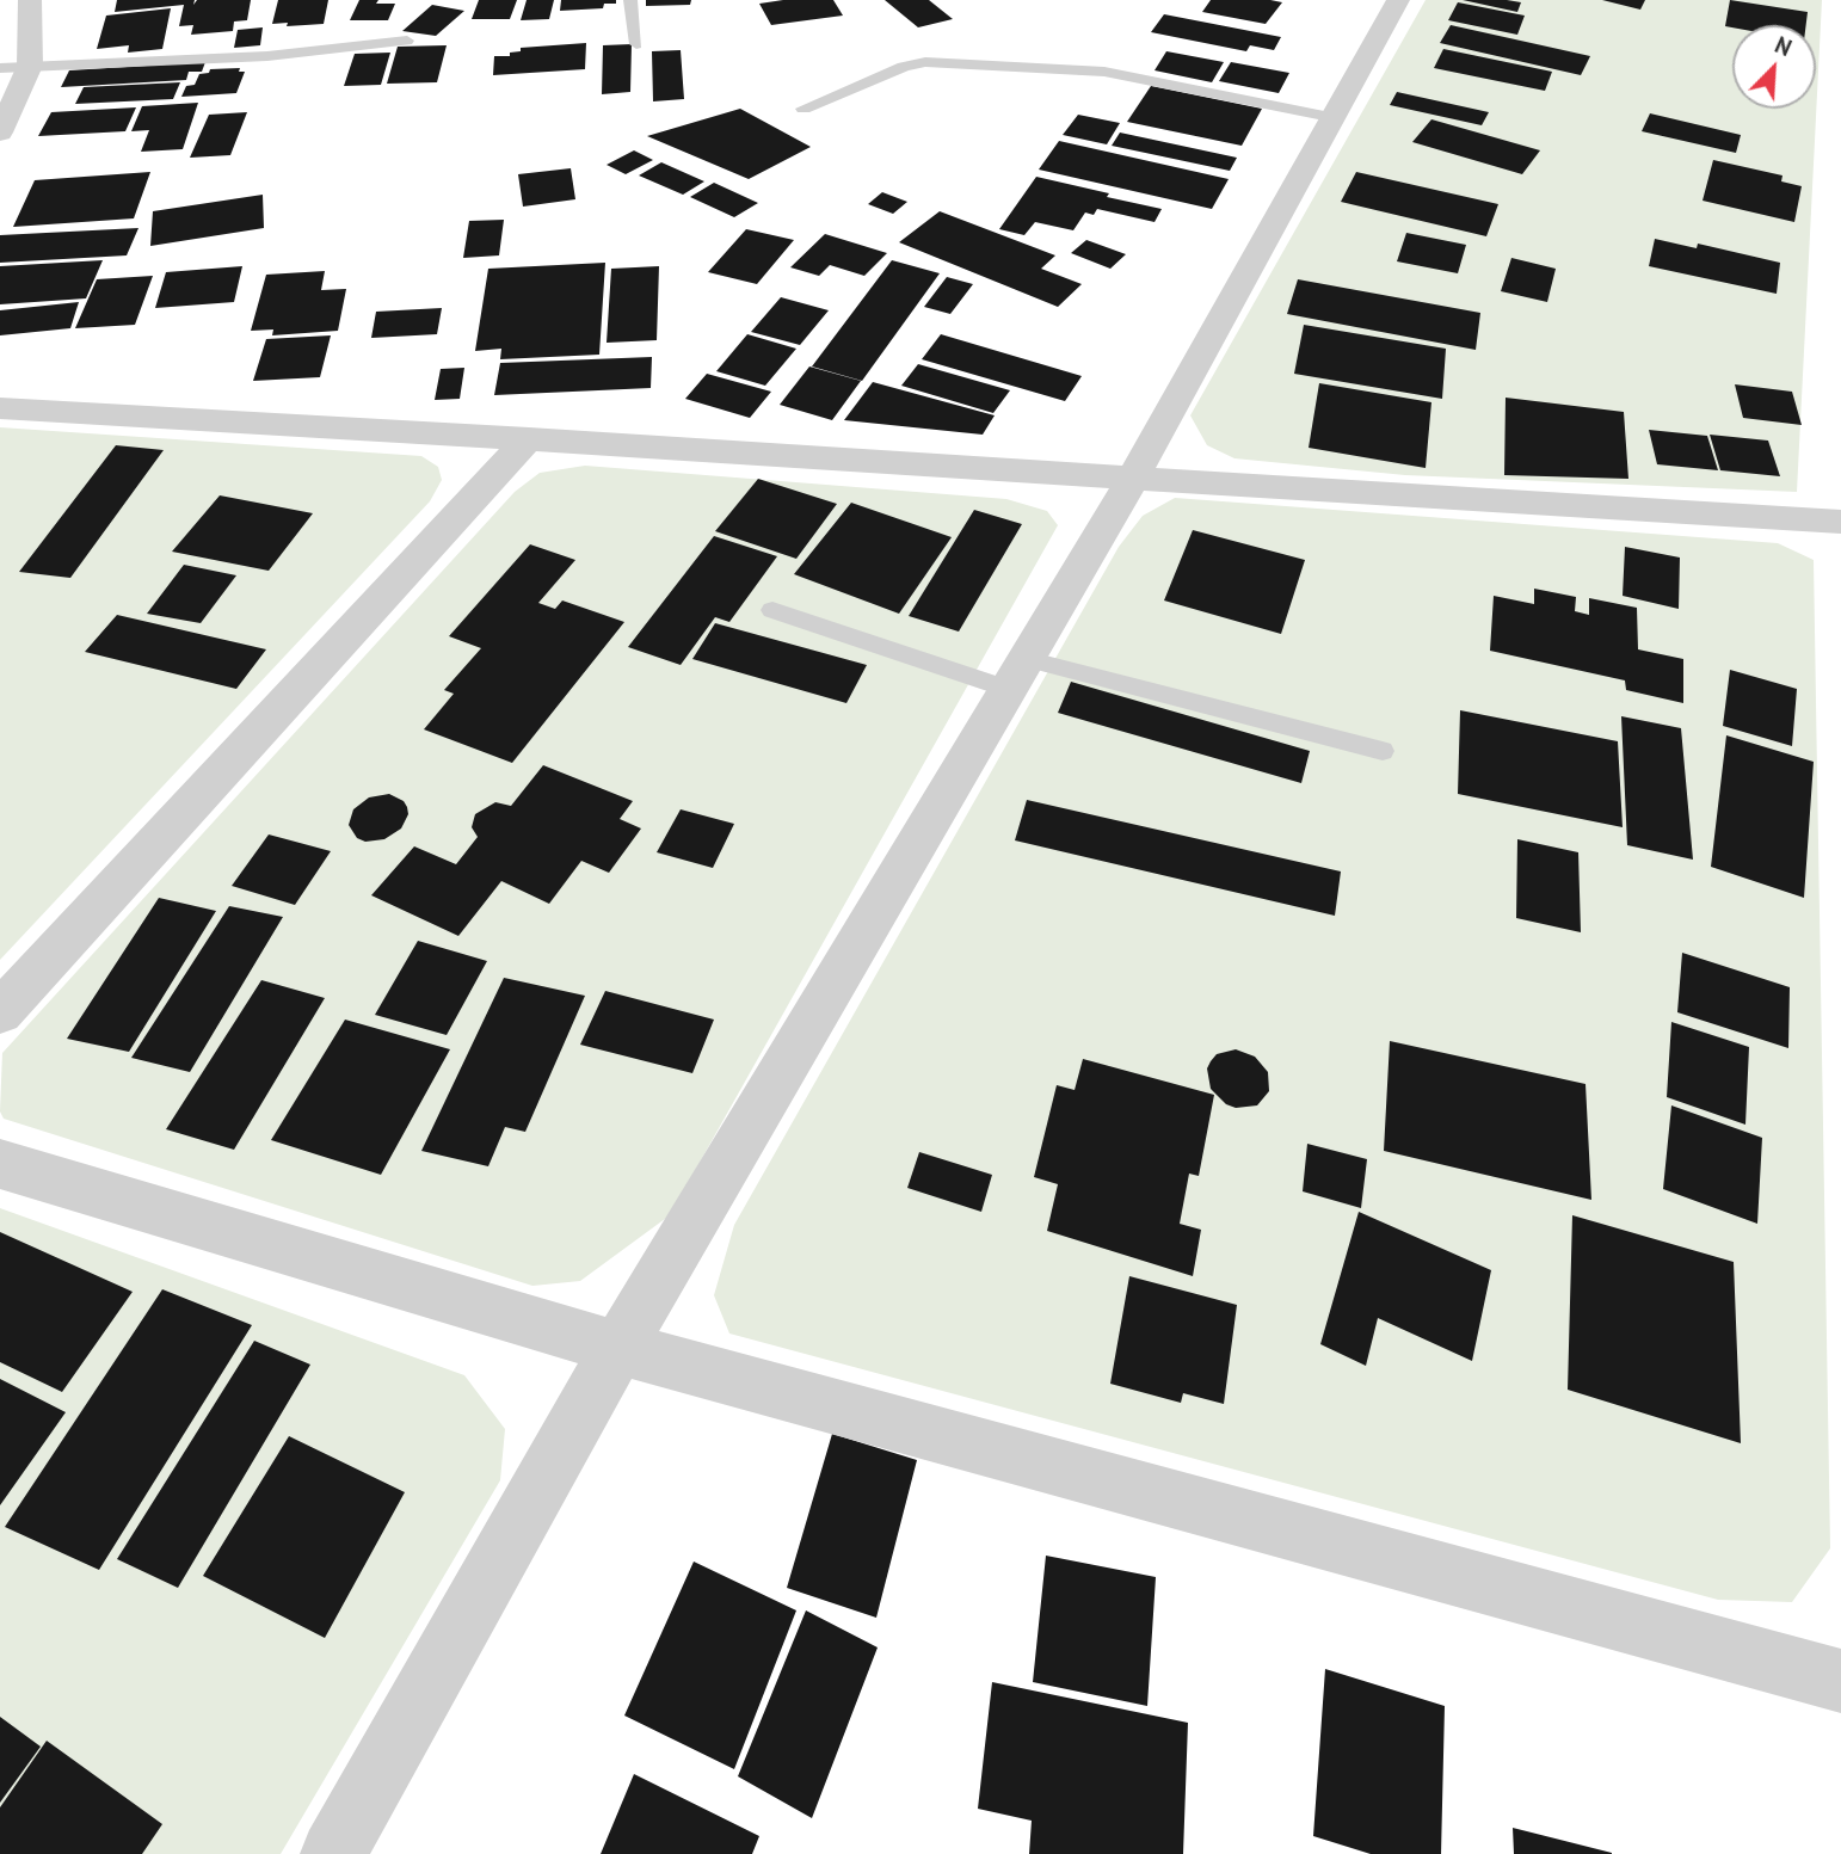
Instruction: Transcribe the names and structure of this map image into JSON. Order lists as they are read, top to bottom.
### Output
{
  "north": "top right"
}
